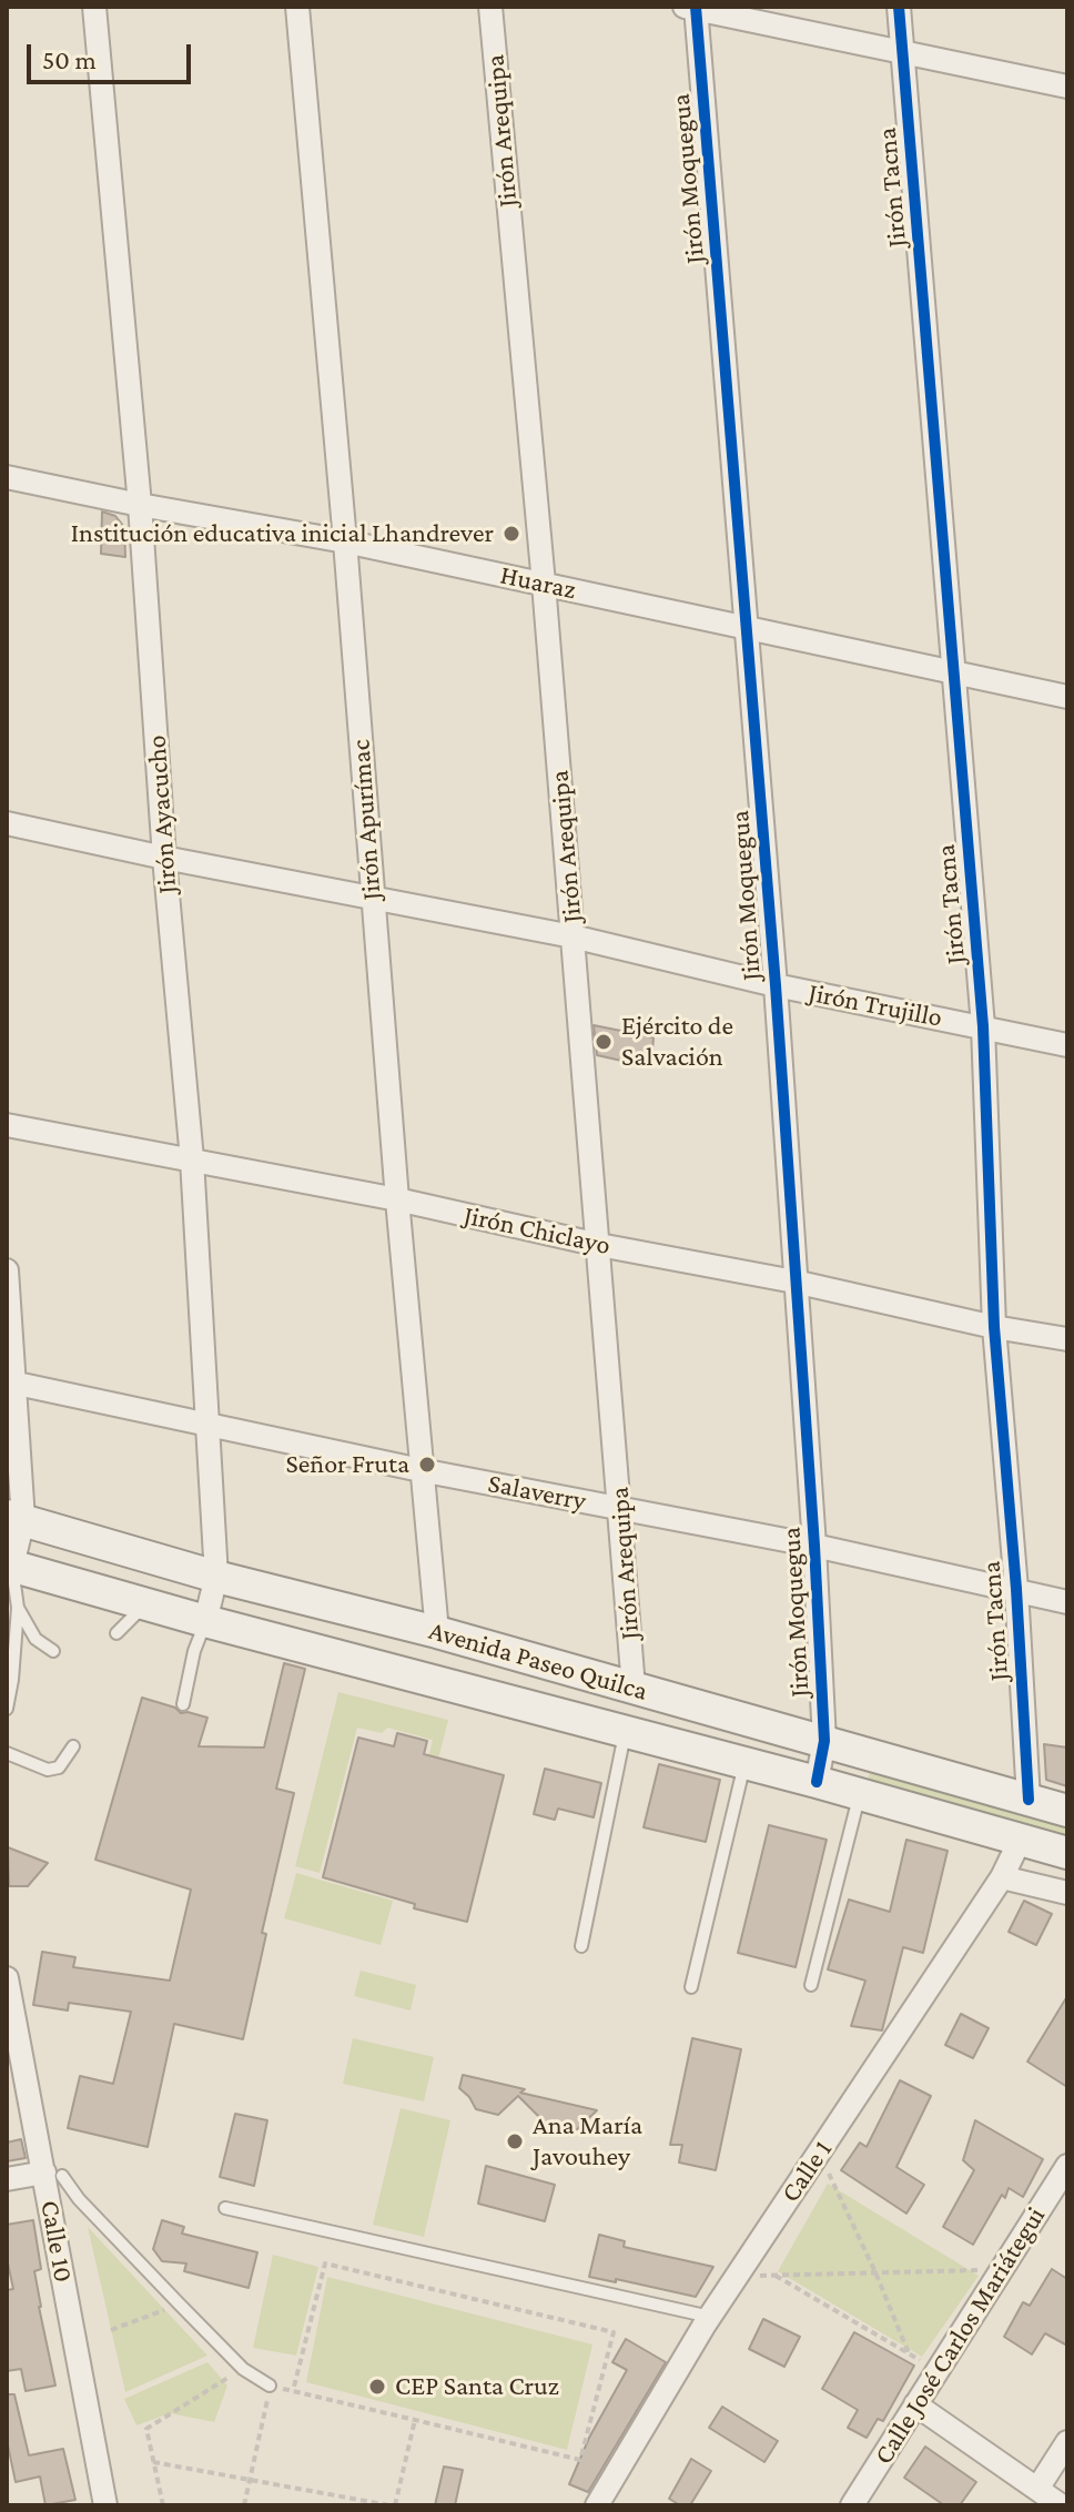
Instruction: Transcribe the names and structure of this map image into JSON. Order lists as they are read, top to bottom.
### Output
{
  "streets": {
    "main road": ["Avenida Paseo Quilca"],
    "street": [
      "Jirón Arequipa",
      "Jirón Moquegua",
      "Jirón Tacna",
      "Huaraz",
      "Jirón Ayacucho",
      "Jirón Apurímac",
      "Jirón Trujillo",
      "Jirón Chiclayo",
      "Salaverry",
      "Calle 1",
      "Calle 10",
      "Calle José Carlos Mariátegui"
    ]
  },
  "crossings": [
    ["Jirón Arequipa", "Huaraz"],
    ["Jirón Arequipa", "Jirón Trujillo"],
    ["Jirón Arequipa", "Jirón Chiclayo"],
    ["Jirón Arequipa", "Salaverry"],
    ["Jirón Arequipa", "Avenida Paseo Quilca"],
    ["Jirón Moquegua", "Huaraz"],
    ["Jirón Moquegua", "Jirón Trujillo"],
    ["Jirón Moquegua", "Jirón Chiclayo"],
    ["Jirón Moquegua", "Salaverry"],
    ["Jirón Moquegua", "Avenida Paseo Quilca"],
    ["Jirón Tacna", "Huaraz"],
    ["Jirón Tacna", "Jirón Trujillo"],
    ["Jirón Tacna", "Jirón Chiclayo"],
    ["Jirón Tacna", "Salaverry"],
    ["Jirón Tacna", "Avenida Paseo Quilca"],
    ["Huaraz", "Jirón Ayacucho"],
    ["Huaraz", "Jirón Apurímac"],
    ["Jirón Ayacucho", "Jirón Trujillo"],
    ["Jirón Ayacucho", "Jirón Chiclayo"],
    ["Jirón Ayacucho", "Salaverry"],
    ["Jirón Ayacucho", "Avenida Paseo Quilca"],
    ["Jirón Apurímac", "Jirón Trujillo"],
    ["Jirón Apurímac", "Jirón Chiclayo"],
    ["Jirón Apurímac", "Salaverry"],
    ["Jirón Apurímac", "Avenida Paseo Quilca"],
    ["Avenida Paseo Quilca", "Calle 1"]
  ],
  "places": [
    "Institución educativa inicial Lhandrever",
    "Ejército de Salvación",
    "Señor Fruta",
    "Ana María Javouhey",
    "CEP Santa Cruz"
  ],
  "scale_bar": "50 m"
}
